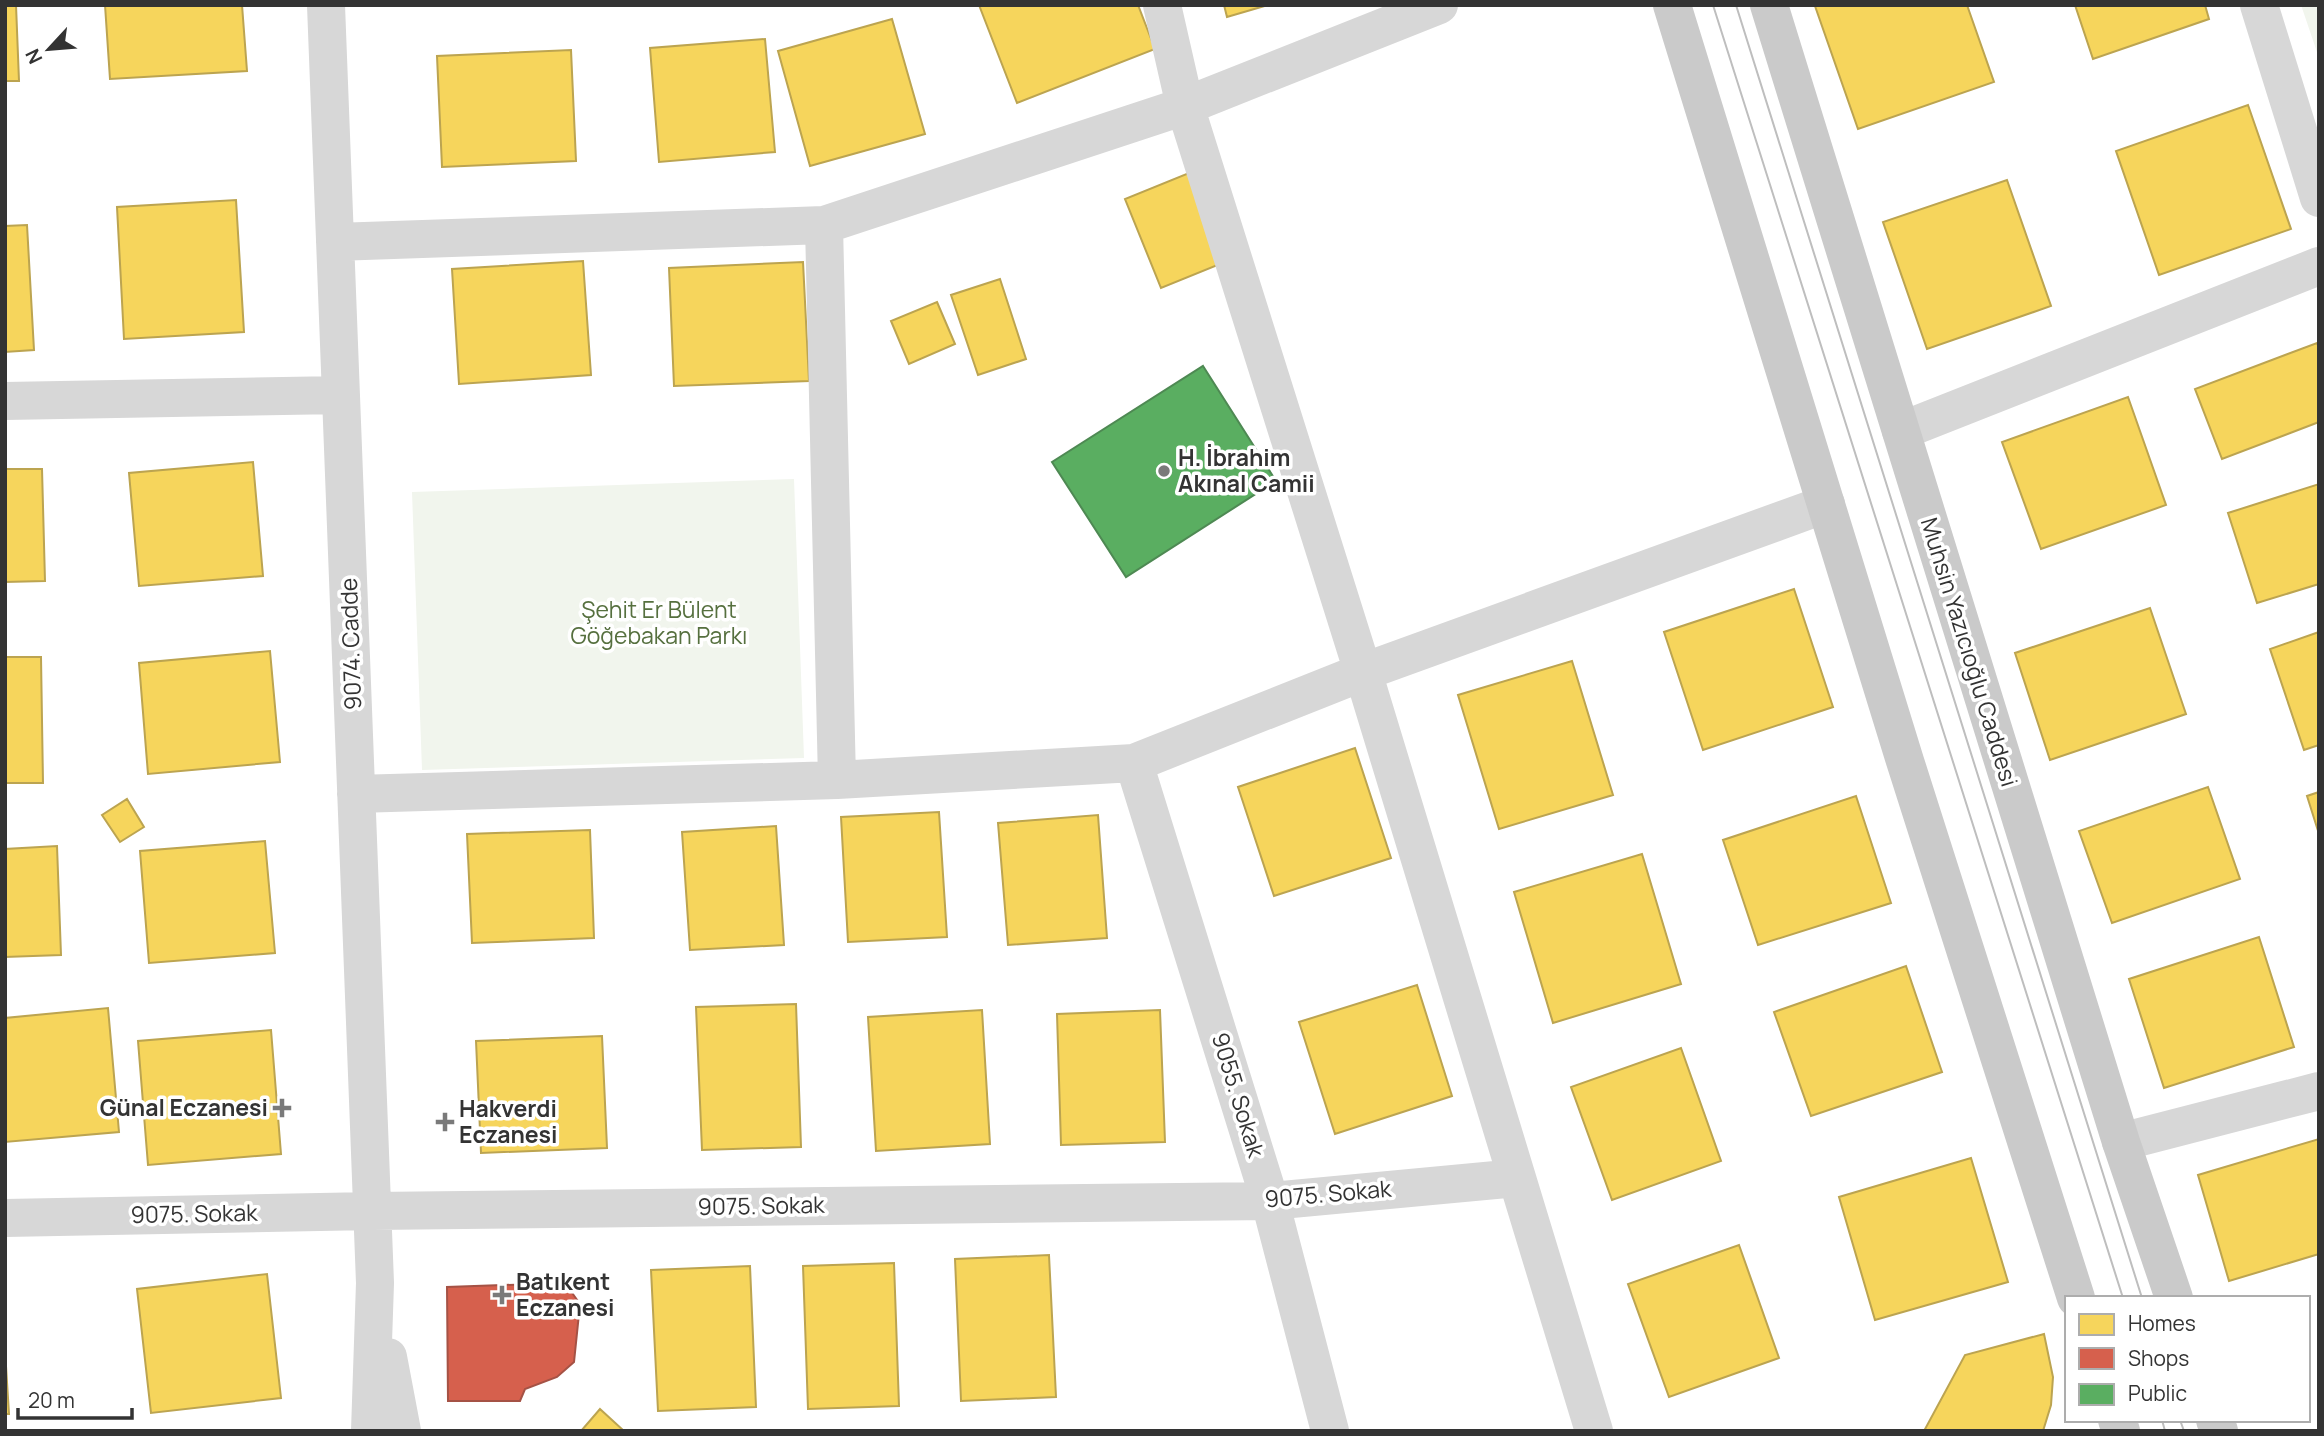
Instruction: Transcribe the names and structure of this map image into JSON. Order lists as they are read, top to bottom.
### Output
{
  "streets": {
    "main road": ["Muhsin Yazıcıoğlu Caddesi"],
    "street": ["9074. Cadde", "9055. Sokak", "9075. Sokak"]
  },
  "crossings": [
    ["9074. Cadde", "9075. Sokak"],
    ["9055. Sokak", "9075. Sokak"]
  ],
  "parks": ["Şehit Er Bülent Göğebakan Parkı"],
  "places": {
    "other": ["H. İbrahim Akınal Camii"],
    "health": ["Günal Eczanesi", "Hakverdi Eczanesi", "Batıkent Eczanesi"]
  },
  "legend": ["Homes", "Shops", "Public"],
  "scale_bar": "20 m",
  "north": "bottom left"
}
